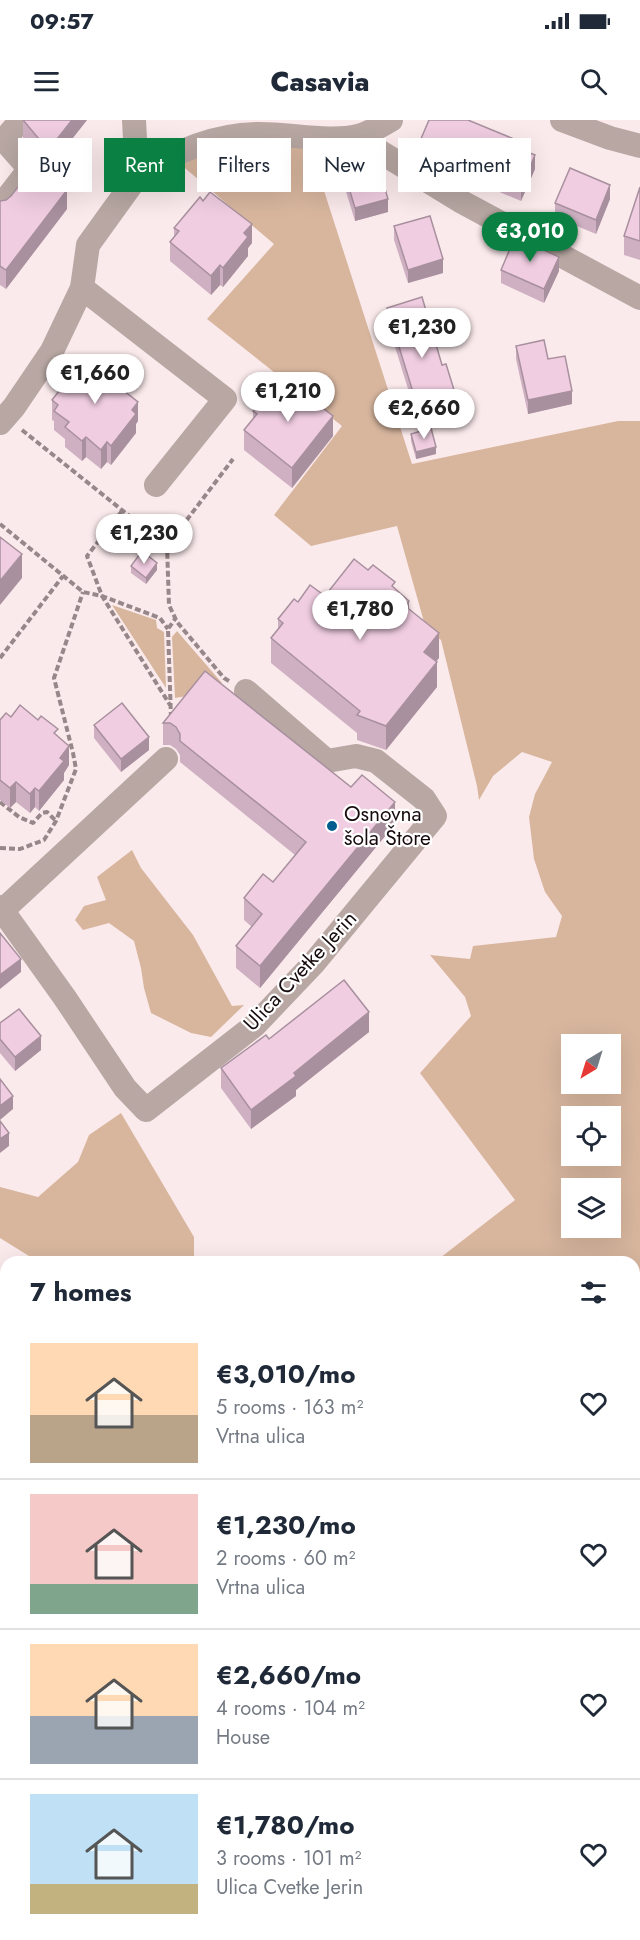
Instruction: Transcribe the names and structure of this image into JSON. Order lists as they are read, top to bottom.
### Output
{
  "streets": {
    "street": ["Ulica Cvetke Jerin"]
  },
  "places": ["Osnovna šola Štore"],
  "north": "bottom left",
  "page": {
    "status": "09:57",
    "header": "Casavia",
    "chip": [
      "Buy",
      "Rent",
      "Filters",
      "New",
      "Apartment"
    ],
    "price": [
      "€3,010",
      "€1,230",
      "€1,660",
      "€1,210",
      "€2,660",
      "€1,230",
      "€1,780"
    ],
    "heading": "7 homes",
    "list": [
      {
        "name": "€3,010/mo",
        "note": "5 rooms · 163 m² · Vrtna ulica"
      },
      {
        "name": "€1,230/mo",
        "note": "2 rooms · 60 m² · Vrtna ulica"
      },
      {
        "name": "€2,660/mo",
        "note": "4 rooms · 104 m² · House"
      },
      {
        "name": "€1,780/mo",
        "note": "3 rooms · 101 m² · Ulica Cvetke Jerin"
      }
    ]
  }
}
